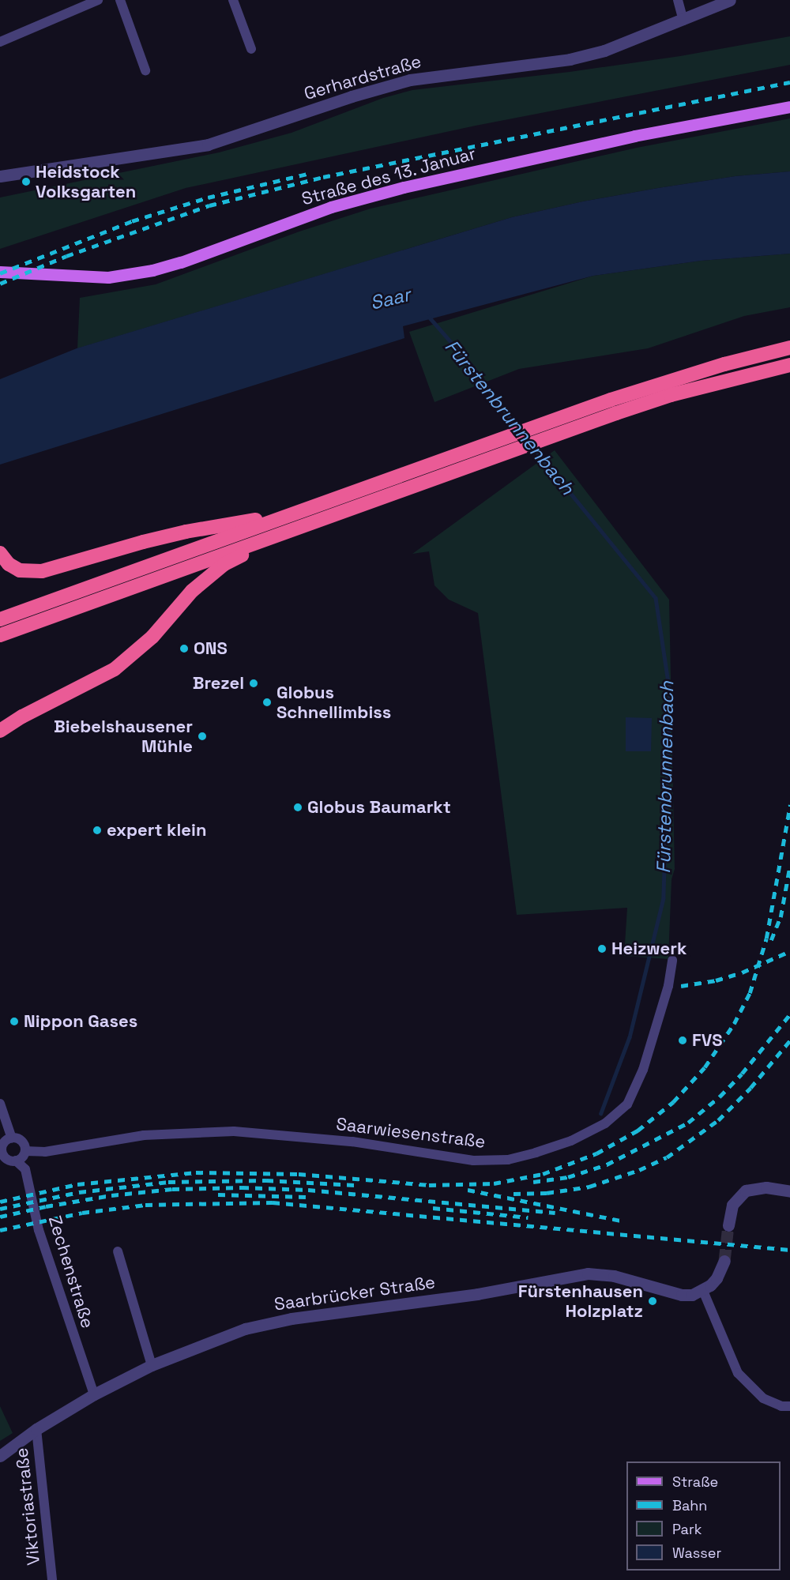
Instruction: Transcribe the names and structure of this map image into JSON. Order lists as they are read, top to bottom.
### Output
{
  "streets": {
    "main road": ["Straße des 13. Januar"],
    "street": [
      "Gerhardstraße",
      "Saarwiesenstraße",
      "Zechenstraße",
      "Saarbrücker Straße",
      "Viktoriastraße"
    ]
  },
  "crossings": [
    ["Saarwiesenstraße", "Zechenstraße"],
    ["Zechenstraße", "Saarbrücker Straße"],
    ["Saarbrücker Straße", "Viktoriastraße"]
  ],
  "water": ["Saar", "Fürstenbrunnenbach"],
  "places": [
    "Heidstock Volksgarten",
    "ONS",
    "Brezel",
    "Globus Schnellimbiss",
    "Biebelshausener Mühle",
    "Globus Baumarkt",
    "expert klein",
    "Heizwerk",
    "Nippon Gases",
    "FVS",
    "Fürstenhausen Holzplatz"
  ],
  "legend": [
    "Straße",
    "Bahn",
    "Park",
    "Wasser"
  ]
}
